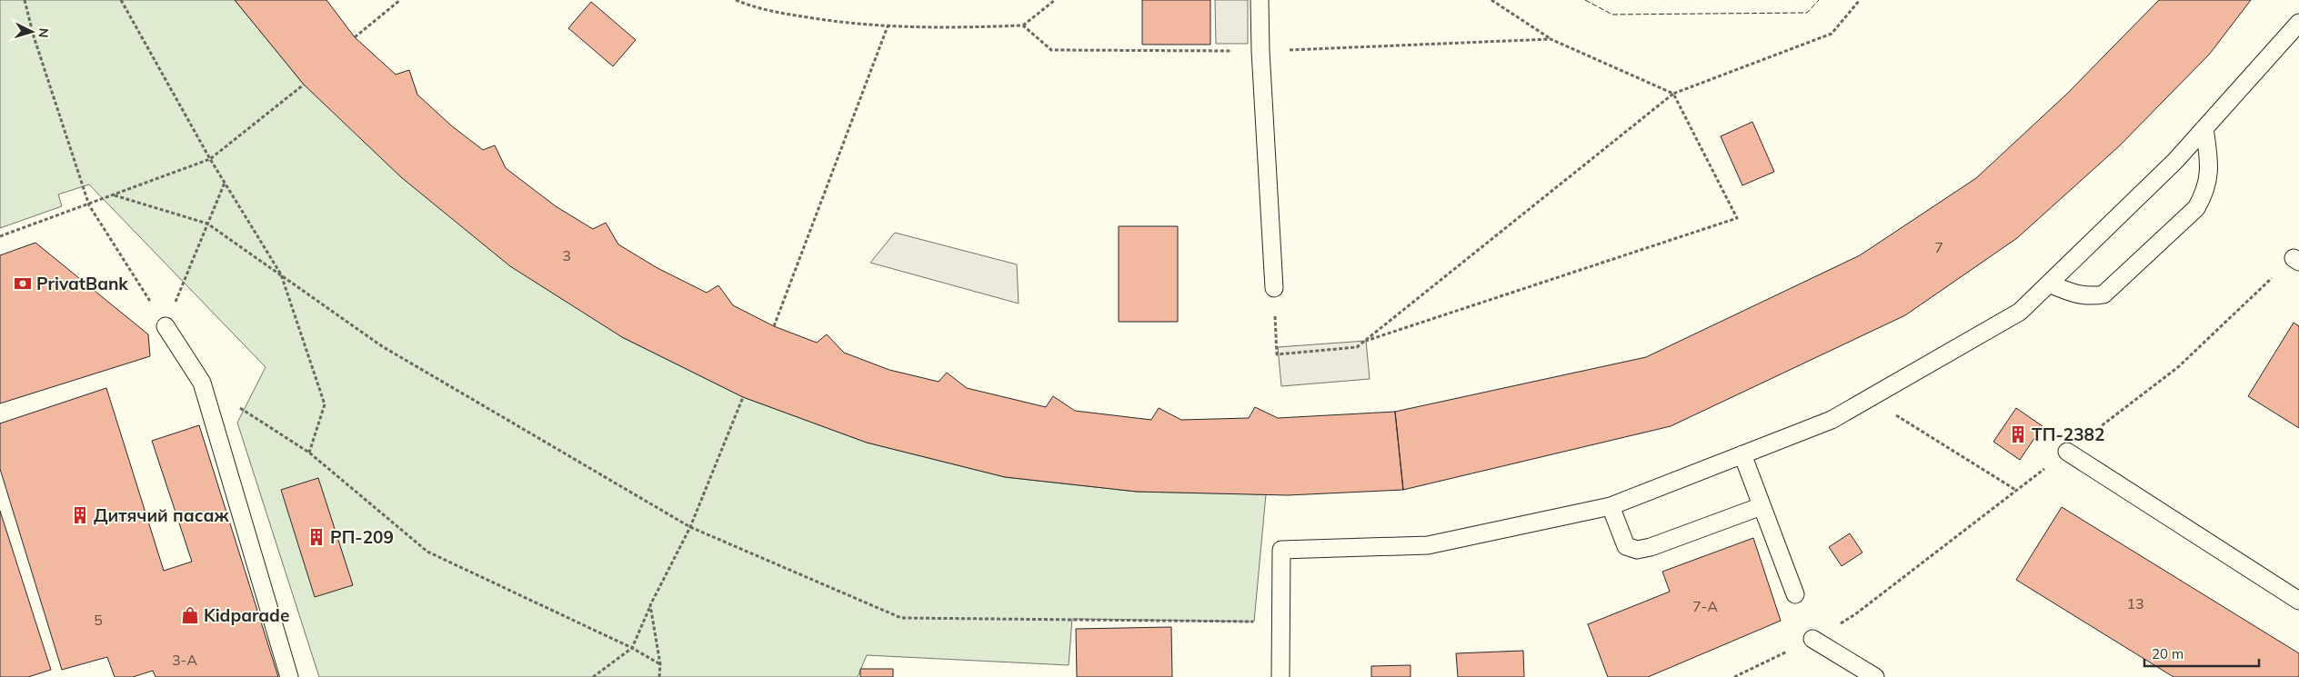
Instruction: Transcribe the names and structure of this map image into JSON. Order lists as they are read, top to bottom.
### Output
{
  "places": {
    "bank": ["PrivatBank"],
    "building": ["ТП-2382", "Дитячий пасаж", "РП-209"],
    "shop": ["Kidparade"]
  },
  "house_numbers": [
    "7",
    "3",
    "13",
    "7-А",
    "5",
    "3-А"
  ],
  "scale_bar": "20 m",
  "north": "right"
}
